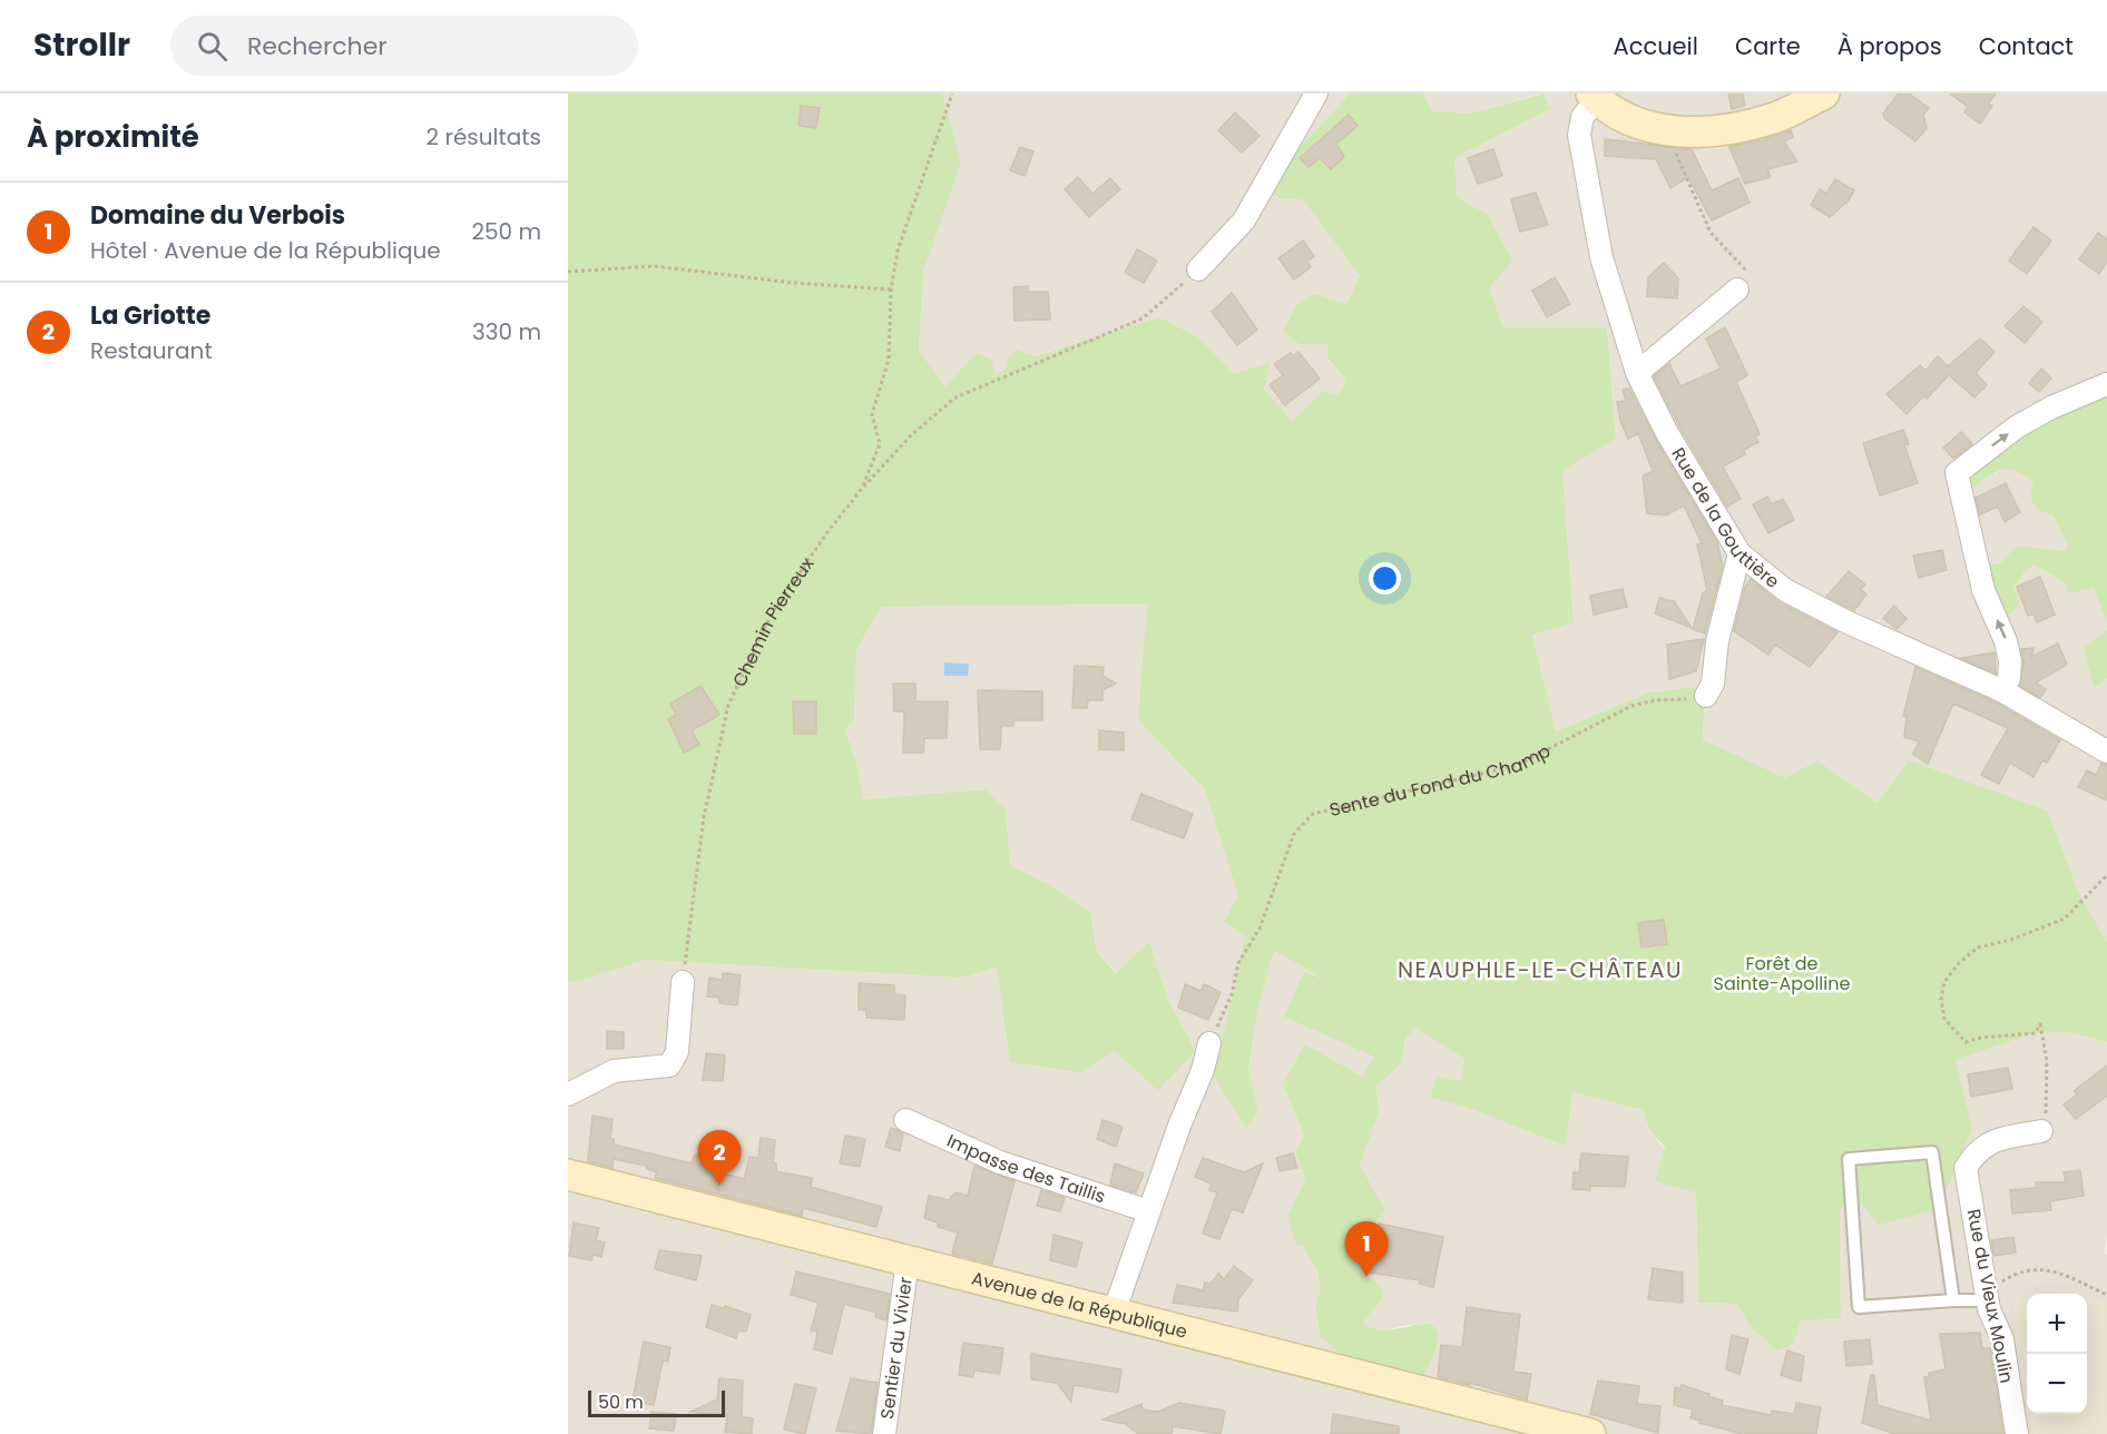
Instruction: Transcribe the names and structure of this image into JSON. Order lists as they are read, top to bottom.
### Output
{
  "streets": {
    "main road": ["Avenue de la République"],
    "street": [
      "Rue de la Gouttière",
      "Impasse des Taillis",
      "Rue du Vieux Moulin",
      "Sentier du Vivier"
    ],
    "path": ["Chemin Pierreux", "Sente du Fond du Champ"]
  },
  "crossings": [
    ["Avenue de la République", "Sentier du Vivier"]
  ],
  "districts": ["NEAUPHLE-LE-CHÂTEAU"],
  "parks": ["Forêt de Sainte-Apolline"],
  "scale_bar": "50 m",
  "page": {
    "header": "Strollr",
    "search": "Rechercher",
    "nav": [
      "Accueil",
      "Carte",
      "À propos",
      "Contact"
    ],
    "heading": ["À proximité", "2 résultats"],
    "list": [
      {
        "mark": "1",
        "name": "Domaine du Verbois",
        "note": "Hôtel · Avenue de la République",
        "value": "250 m"
      },
      {
        "mark": "2",
        "name": "La Griotte",
        "note": "Restaurant",
        "value": "330 m"
      }
    ],
    "pins": ["2", "1"],
    "map_buttons": ["+", "−"],
    "scale": "50 m"
  }
}
